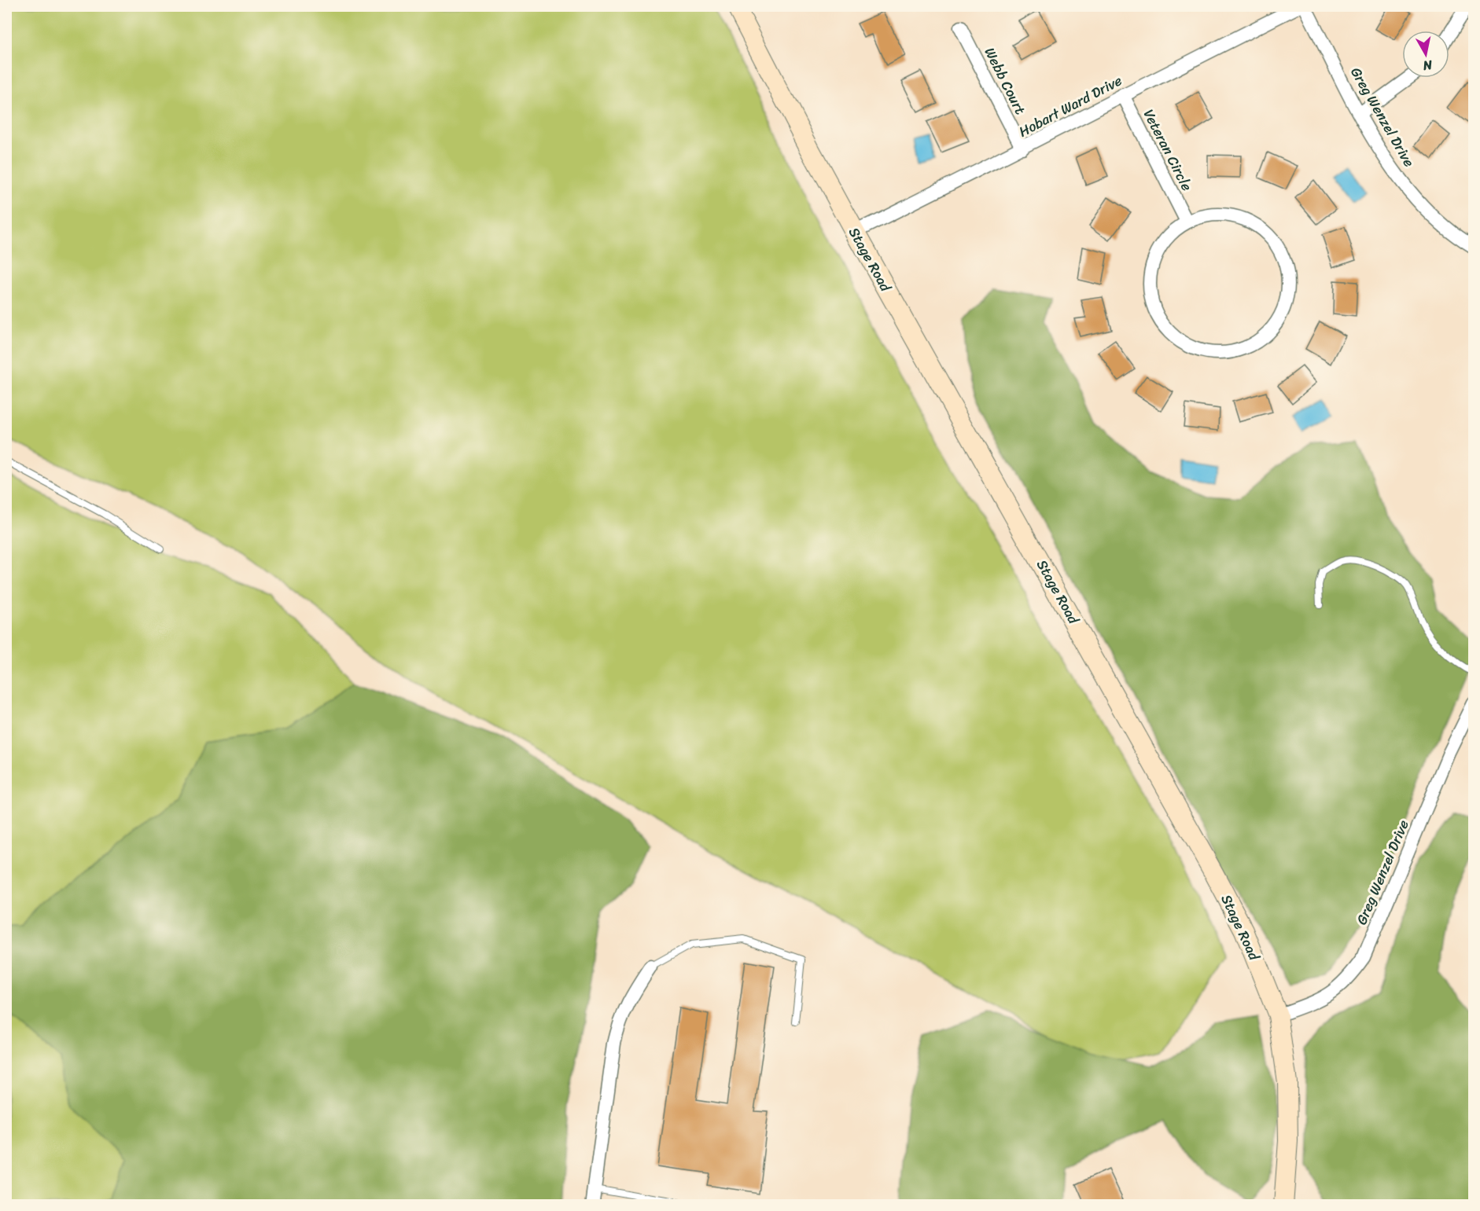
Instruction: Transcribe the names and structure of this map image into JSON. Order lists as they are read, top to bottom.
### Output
{
  "streets": {
    "street": [
      "Webb Court",
      "Hobart Ward Drive",
      "Greg Wenzel Drive",
      "Veteran Circle",
      "Stage Road"
    ]
  },
  "crossings": [
    ["Webb Court", "Hobart Ward Drive"],
    ["Hobart Ward Drive", "Veteran Circle"],
    ["Hobart Ward Drive", "Stage Road"],
    ["Greg Wenzel Drive", "Stage Road"]
  ],
  "north": "bottom"
}
